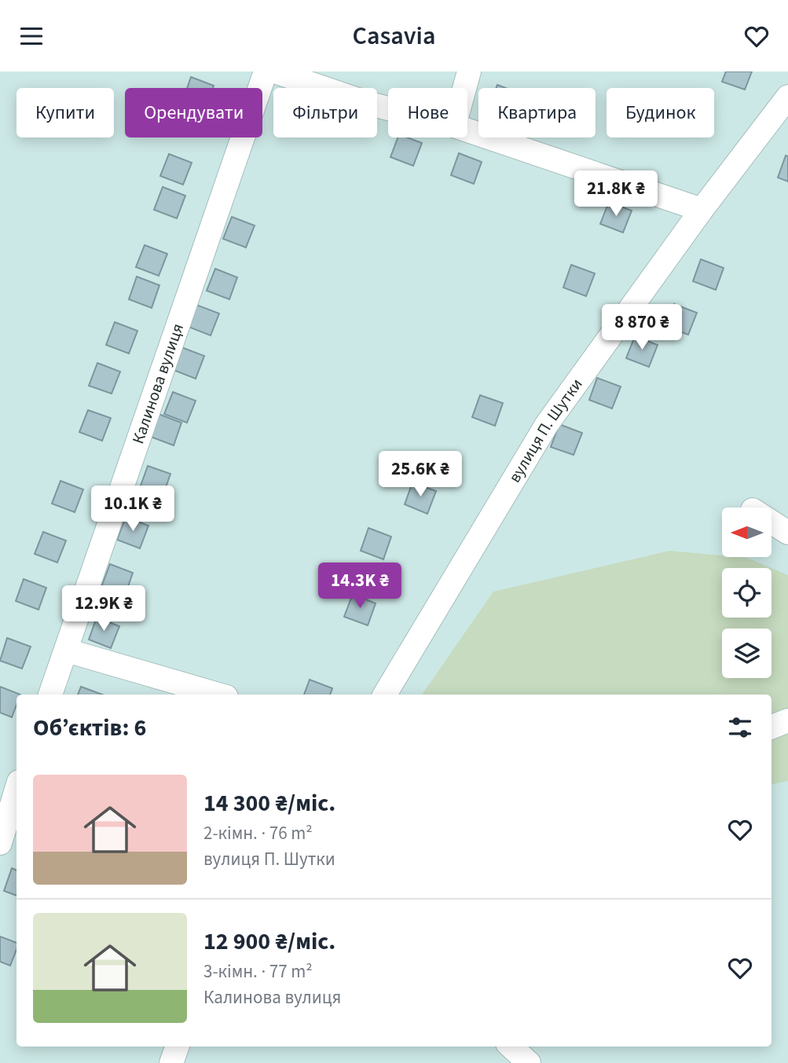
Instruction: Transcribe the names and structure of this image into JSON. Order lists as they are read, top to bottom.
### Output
{
  "streets": {
    "street": ["Калинова вулиця", "вулиця П. Шутки"]
  },
  "north": "left",
  "page": {
    "header": "Casavia",
    "chip": [
      "Купити",
      "Орендувати",
      "Фільтри",
      "Нове",
      "Квартира",
      "Будинок"
    ],
    "price": [
      "21.8K ₴",
      "8 870 ₴",
      "25.6K ₴",
      "10.1K ₴",
      "14.3K ₴",
      "12.9K ₴"
    ],
    "heading": "Об’єктів: 6",
    "list": [
      {
        "name": "14 300 ₴/міс.",
        "note": "2-кімн. · 76 m² · вулиця П. Шутки"
      },
      {
        "name": "12 900 ₴/міс.",
        "note": "3-кімн. · 77 m² · Калинова вулиця"
      }
    ]
  }
}
